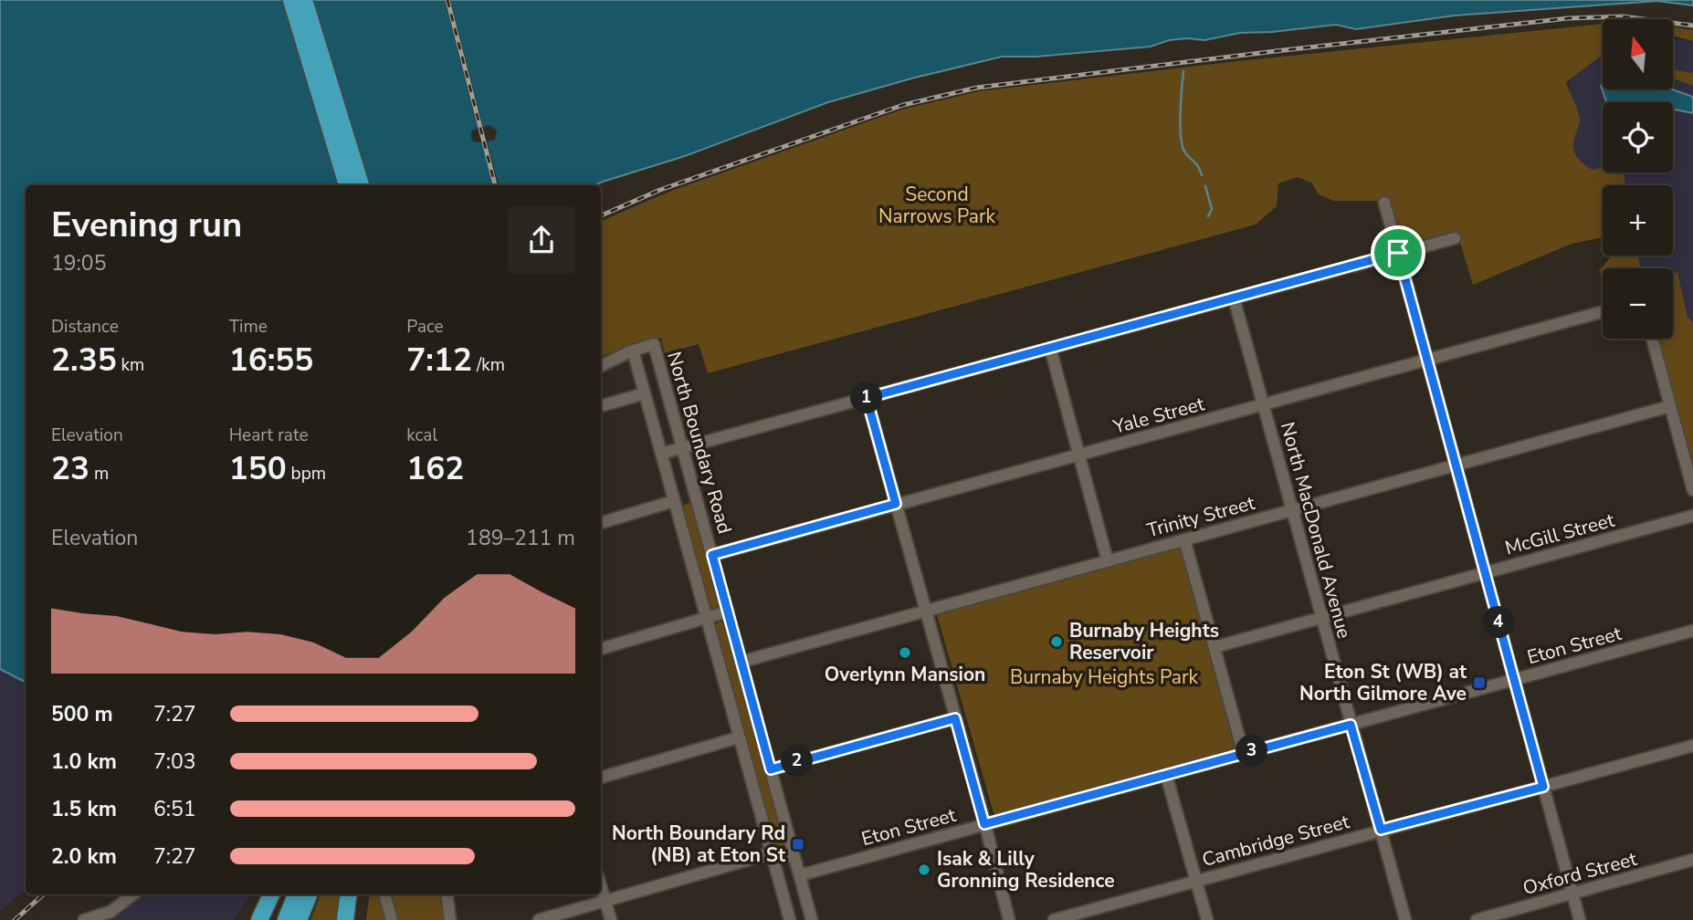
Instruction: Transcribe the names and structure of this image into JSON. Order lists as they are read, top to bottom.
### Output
{
  "streets": {
    "street": [
      "Yale Street",
      "North Boundary Road",
      "Trinity Street",
      "North MacDonald Avenue",
      "McGill Street",
      "Eton Street",
      "Cambridge Street",
      "Oxford Street"
    ]
  },
  "crossings": [
    ["Yale Street", "North Boundary Road"],
    ["Yale Street", "North MacDonald Avenue"],
    ["North Boundary Road", "Trinity Street"],
    ["North Boundary Road", "Eton Street"],
    ["Trinity Street", "North MacDonald Avenue"],
    ["North MacDonald Avenue", "McGill Street"],
    ["North MacDonald Avenue", "Eton Street"],
    ["North MacDonald Avenue", "Cambridge Street"]
  ],
  "parks": ["Second Narrows Park", "Burnaby Heights Park"],
  "places": {
    "other": ["Burnaby Heights Reservoir", "Overlynn Mansion", "Isak & Lilly Gronning Residence"],
    "transit": ["Eton St (WB) at North Gilmore Ave", "North Boundary Rd (NB) at Eton St"]
  },
  "north": "top",
  "page": {
    "map_buttons": ["+", "−"],
    "heading": ["Evening run", "19:05"],
    "stats": [
      ["Distance", "2.35 km"],
      ["Time", "16:55"],
      ["Pace", "7:12 /km"],
      ["Elevation", "23 m"],
      ["Heart rate", "150 bpm"],
      ["kcal", "162"]
    ],
    "pins": [
      "1",
      "4",
      "3",
      "2"
    ],
    "chart": ["Elevation", "189–211 m"],
    "list": [
      {
        "name": "500 m",
        "note": "7:27"
      },
      {
        "name": "1.0 km",
        "note": "7:03"
      },
      {
        "name": "1.5 km",
        "note": "6:51"
      },
      {
        "name": "2.0 km",
        "note": "7:27"
      }
    ]
  }
}
